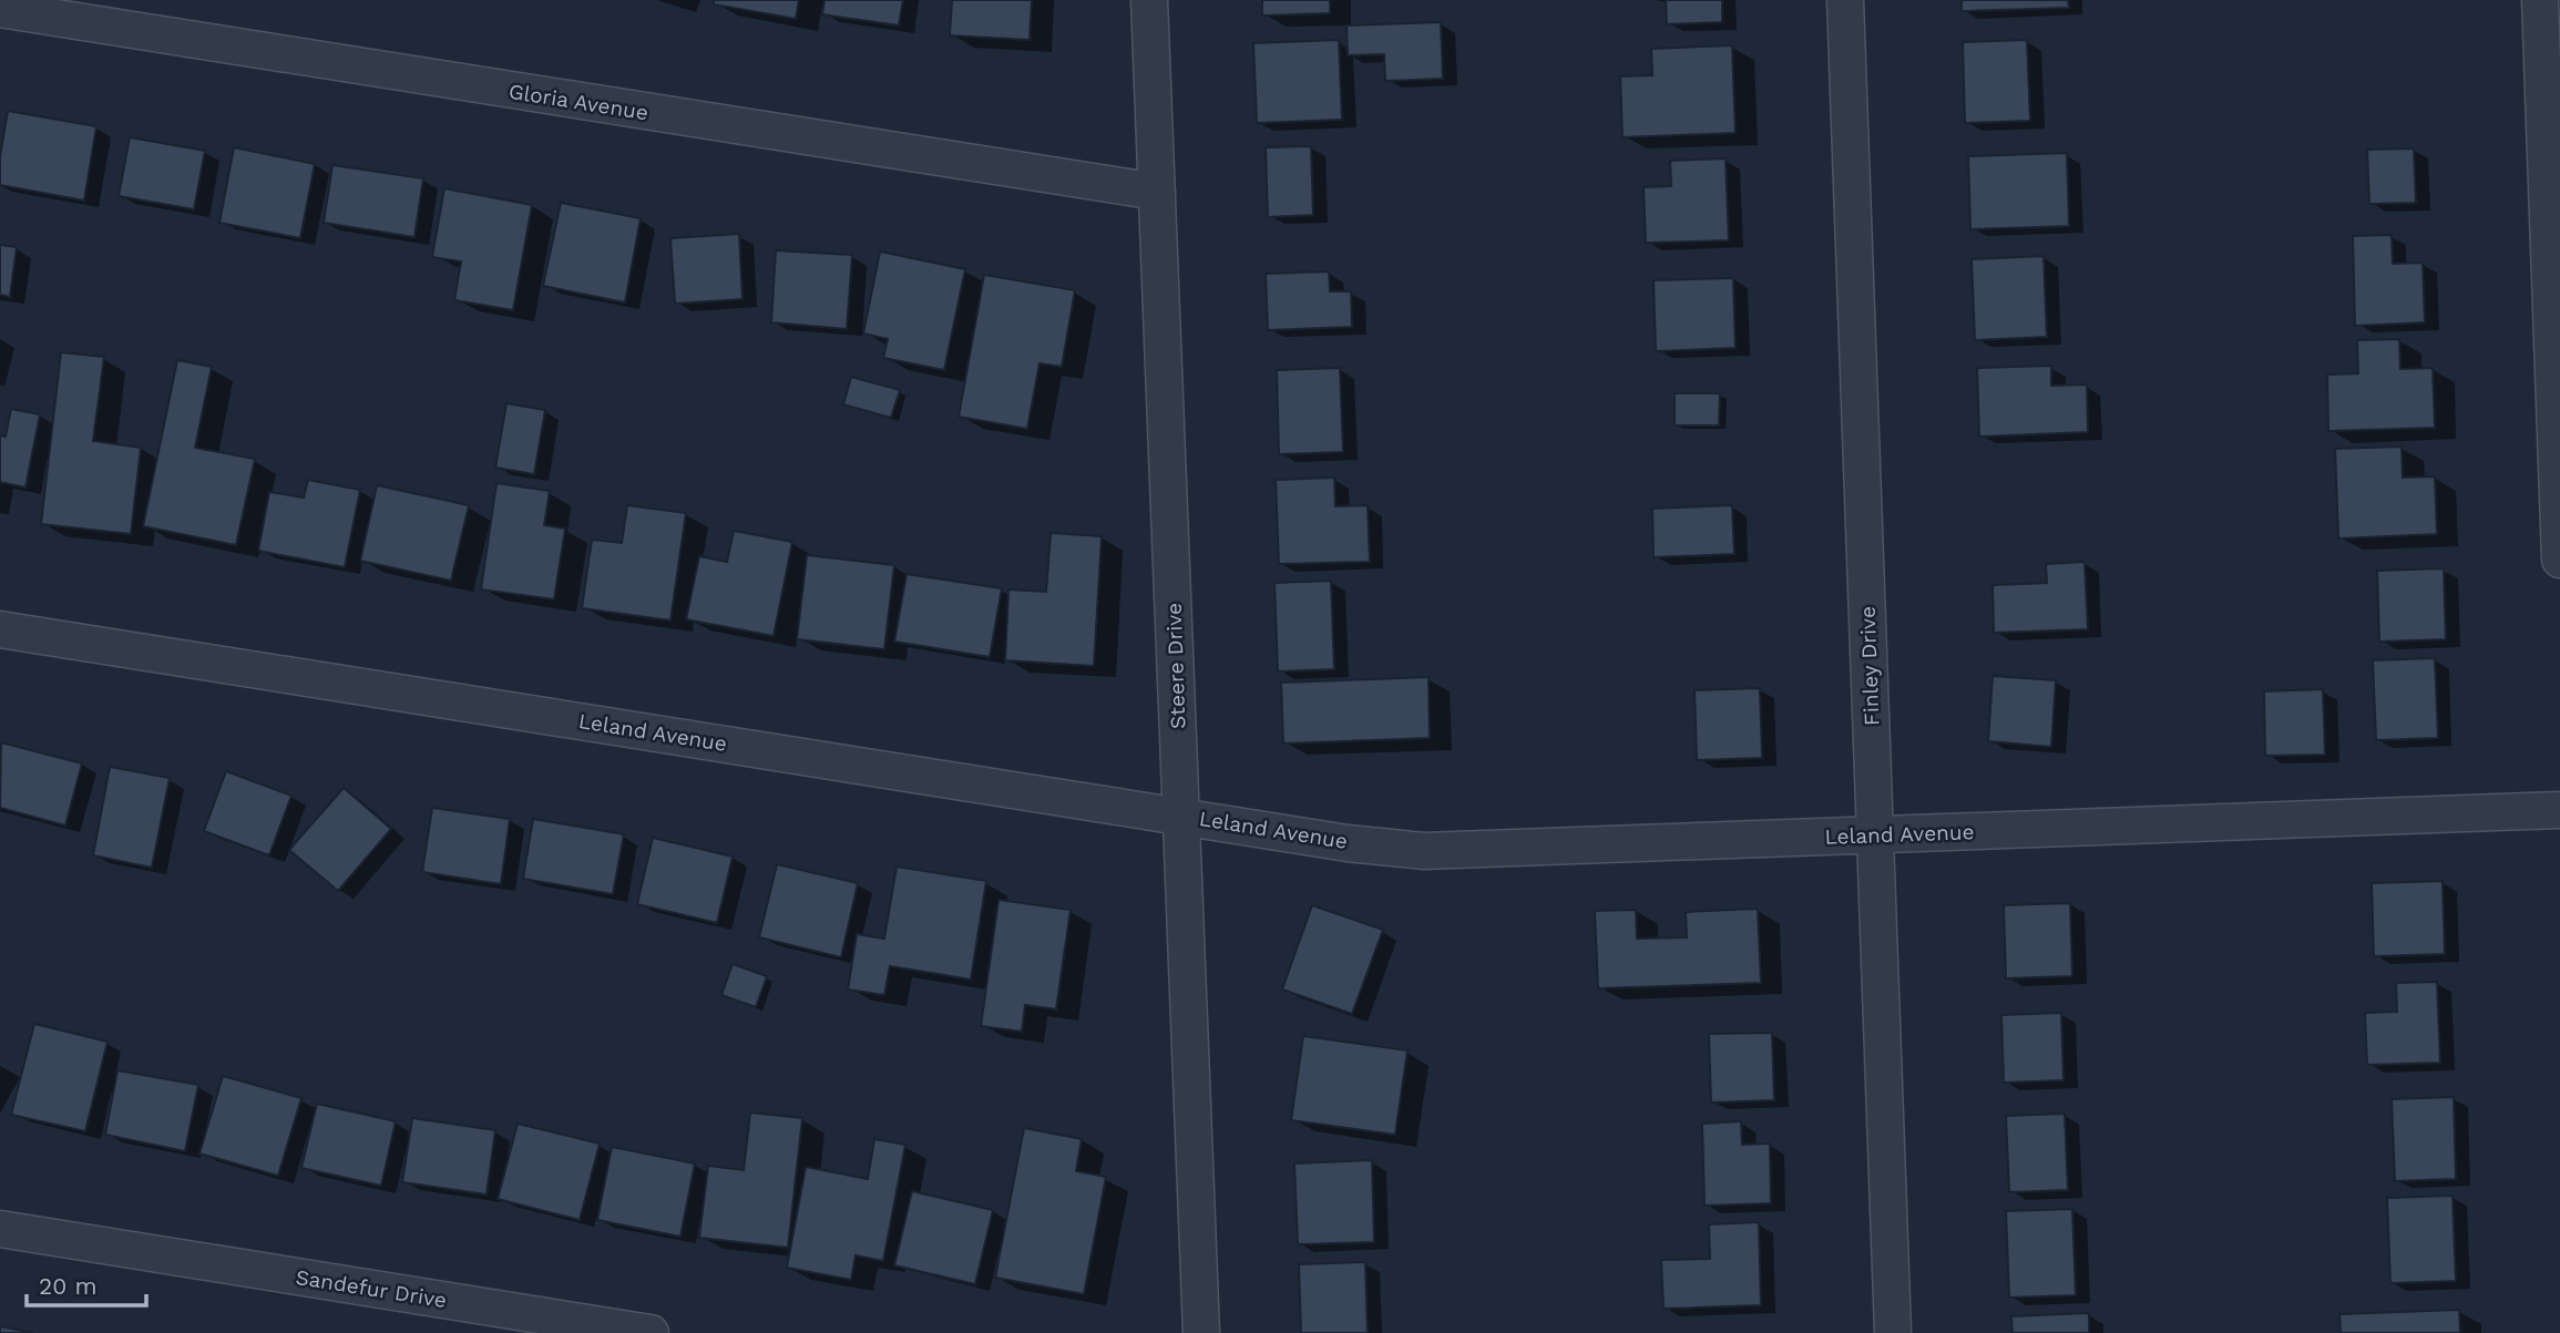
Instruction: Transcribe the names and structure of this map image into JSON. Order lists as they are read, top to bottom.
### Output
{
  "streets": {
    "street": [
      "Gloria Avenue",
      "Steere Drive",
      "Finley Drive",
      "Leland Avenue",
      "Sandefur Drive"
    ]
  },
  "crossings": [
    ["Gloria Avenue", "Steere Drive"],
    ["Steere Drive", "Leland Avenue"],
    ["Finley Drive", "Leland Avenue"]
  ],
  "scale_bar": "20 m"
}
